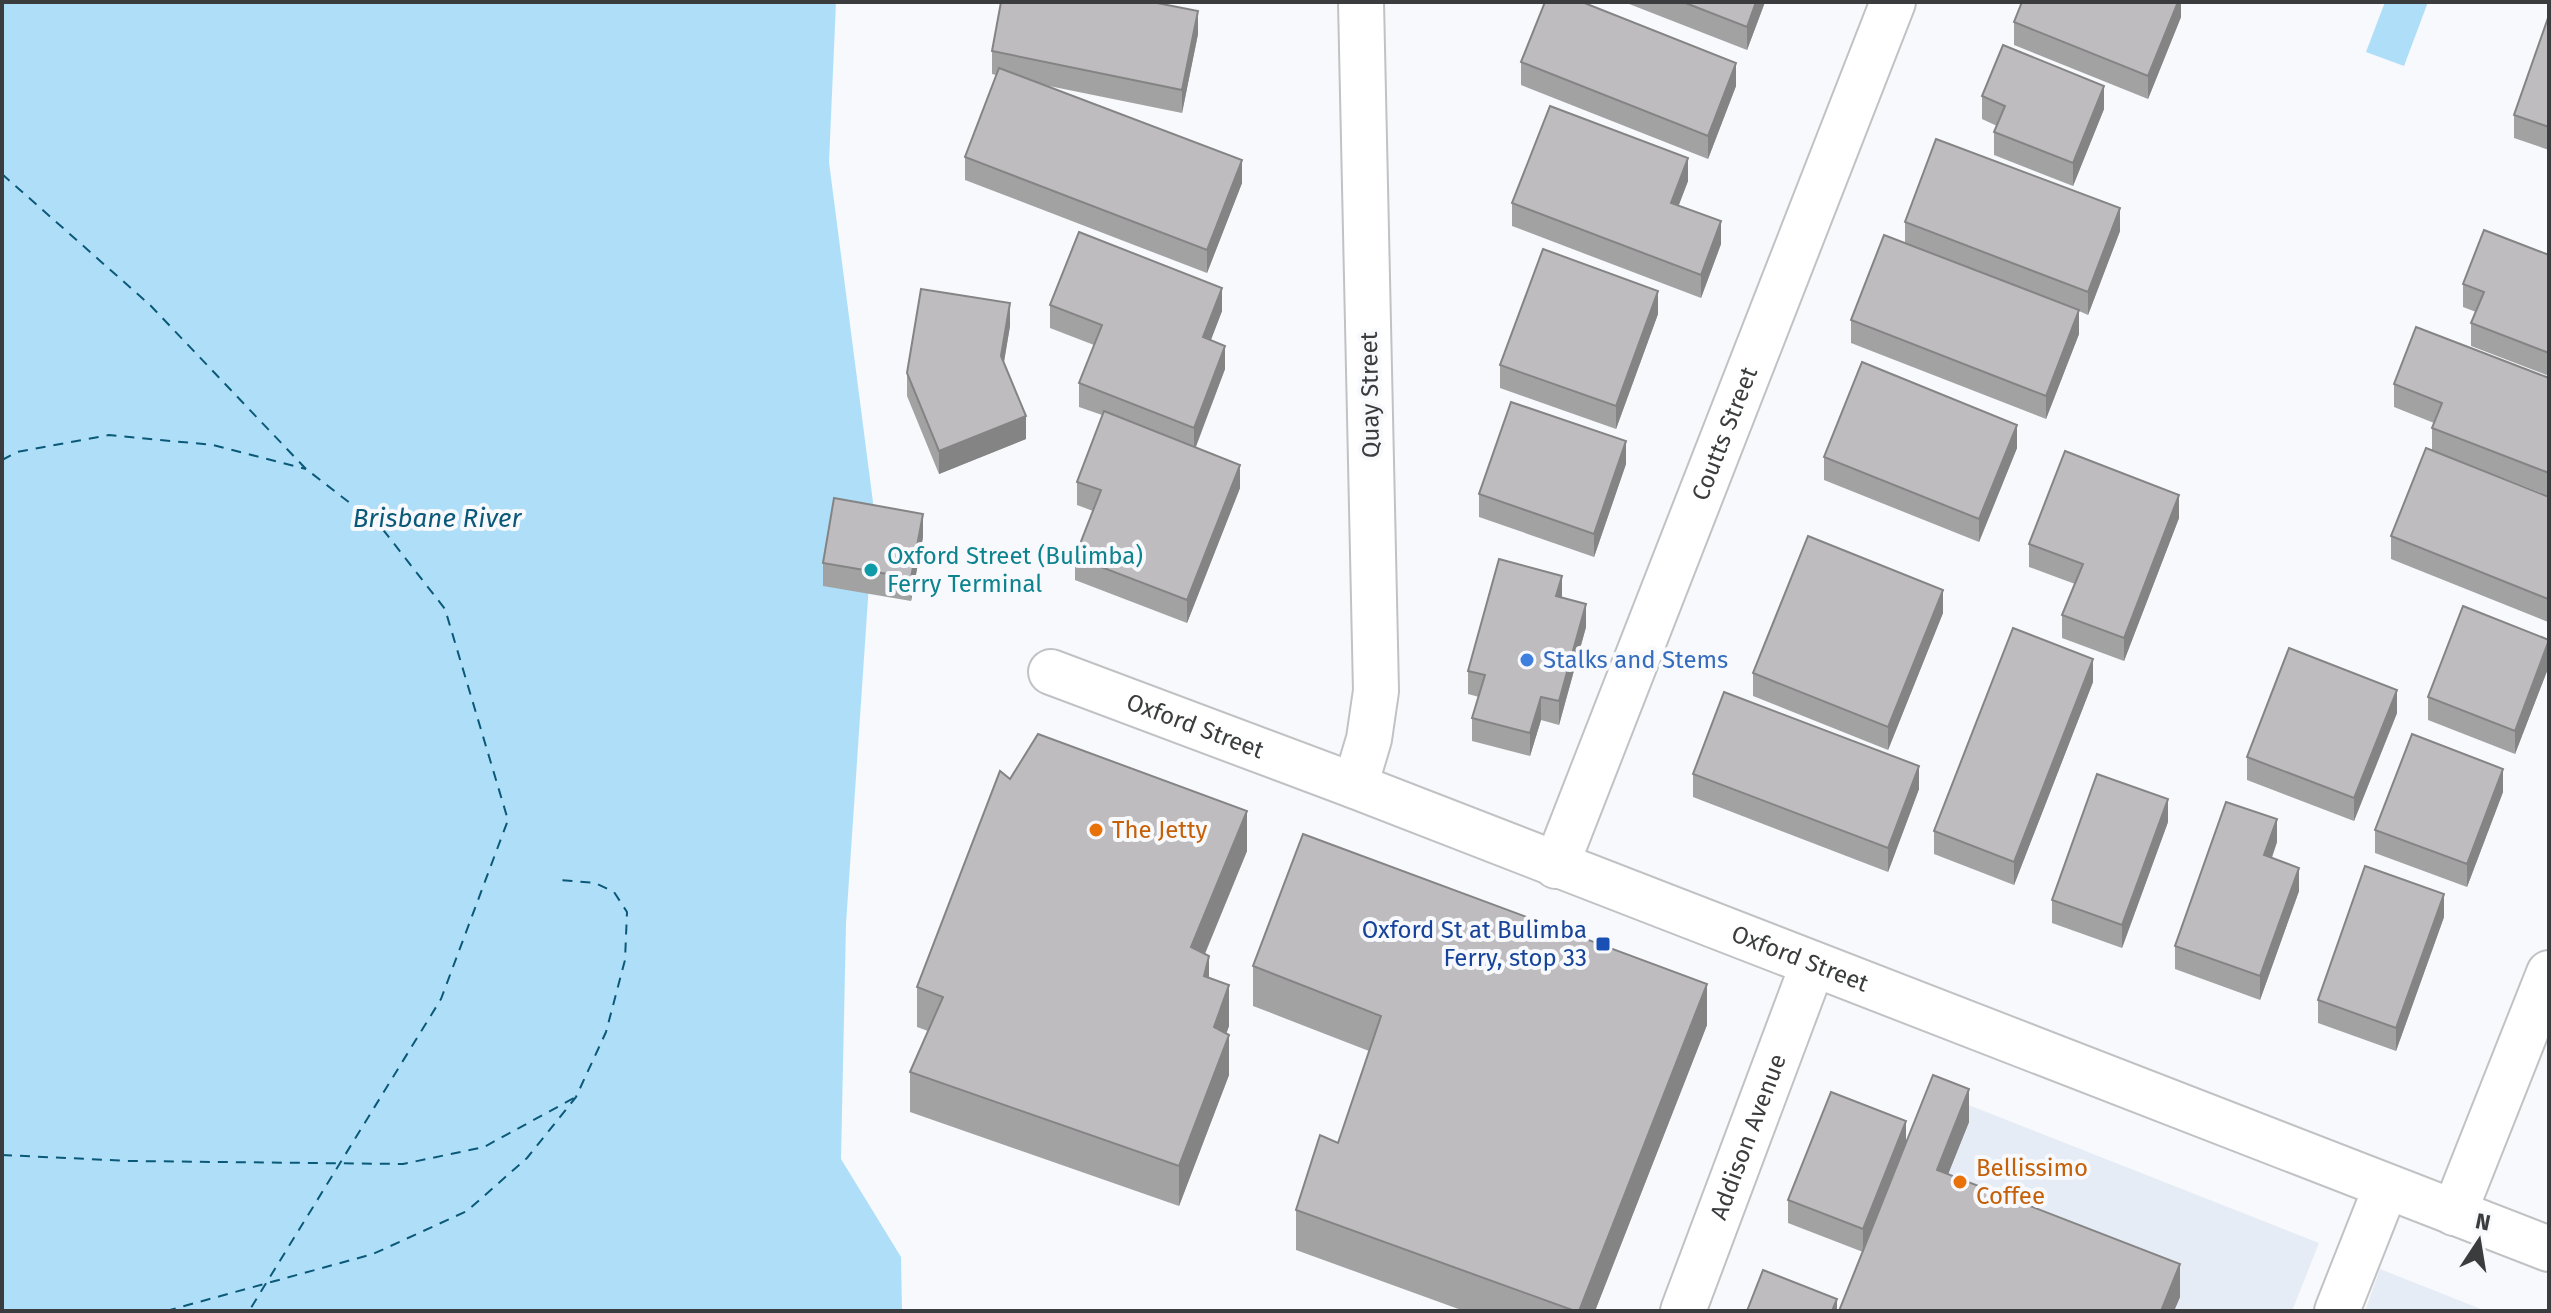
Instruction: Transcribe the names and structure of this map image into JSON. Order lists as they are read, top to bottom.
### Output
{
  "streets": {
    "street": [
      "Quay Street",
      "Coutts Street",
      "Oxford Street",
      "Addison Avenue"
    ]
  },
  "crossings": [
    ["Quay Street", "Oxford Street"],
    ["Coutts Street", "Oxford Street"],
    ["Oxford Street", "Addison Avenue"]
  ],
  "water": ["Brisbane River"],
  "places": {
    "other": [
      "Oxford Street (Bulimba) Ferry Terminal",
      "Stalks and Stems",
      "The Jetty",
      "Bellissimo Coffee"
    ],
    "transit": ["Oxford St at Bulimba Ferry, stop 33"]
  },
  "north": "top"
}
